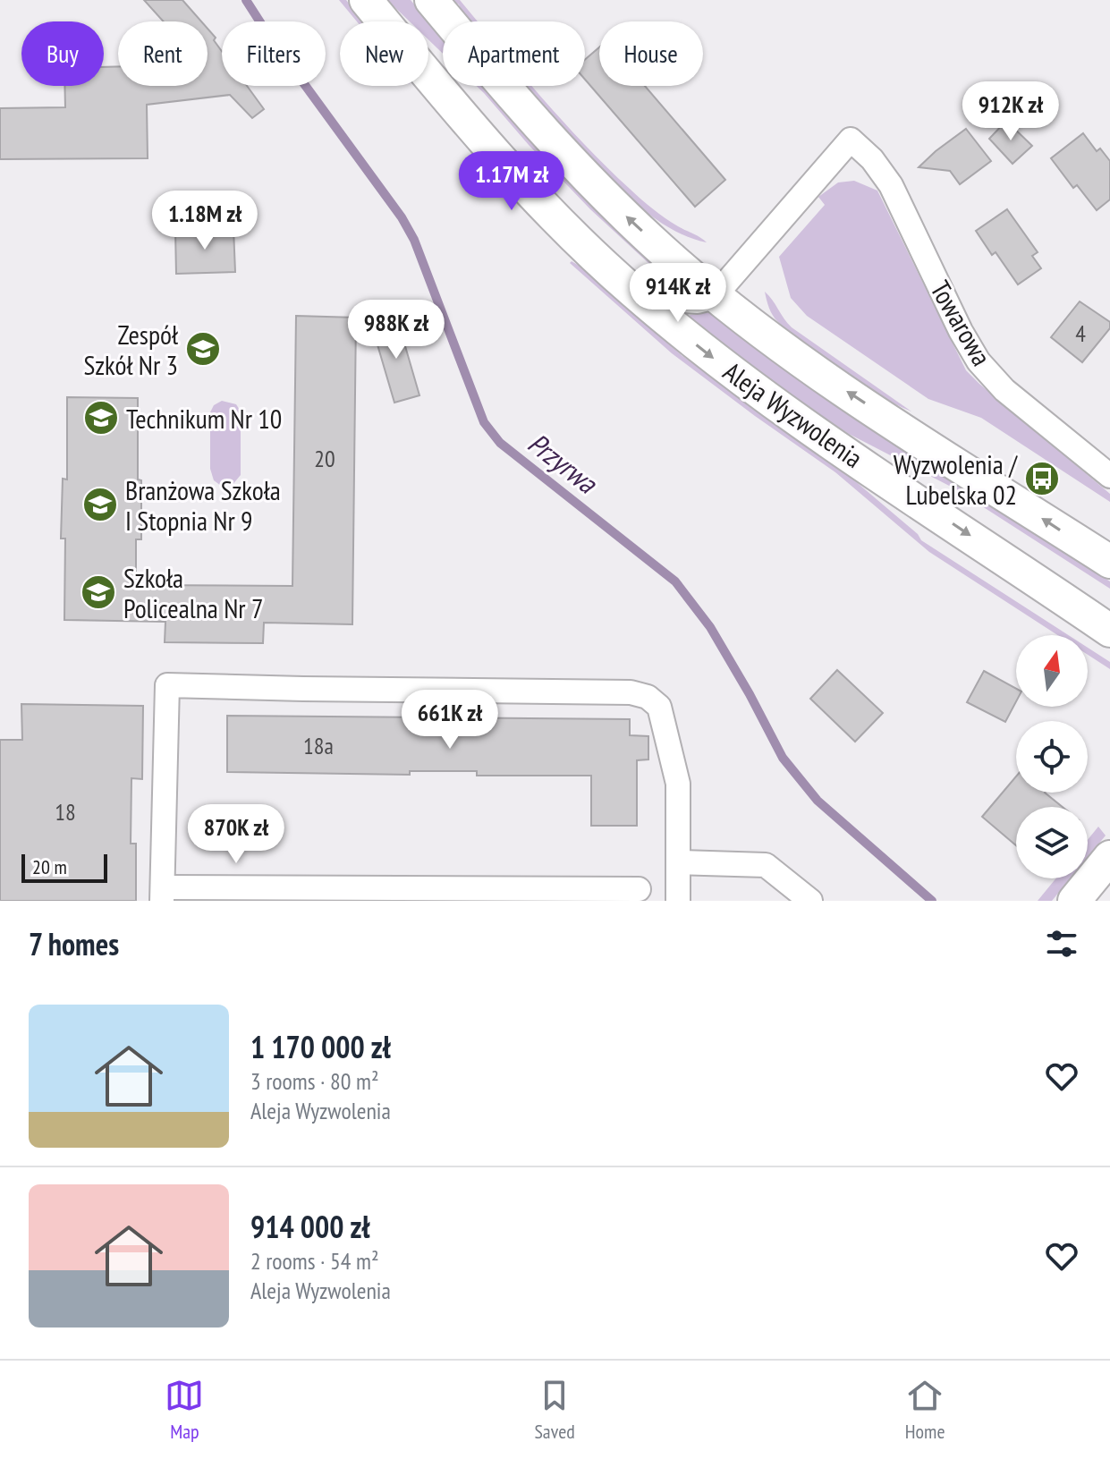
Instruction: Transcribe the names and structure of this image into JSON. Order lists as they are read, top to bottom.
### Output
{
  "streets": {
    "main road": ["Aleja Wyzwolenia"],
    "street": ["Towarowa"]
  },
  "crossings": [
    ["Towarowa", "Aleja Wyzwolenia"]
  ],
  "water": ["Przyrwa"],
  "places": {
    "school or university": [
      "Zespół Szkół Nr 3",
      "Technikum Nr 10",
      "Branżowa Szkoła I Stopnia Nr 9",
      "Szkoła Policealna Nr 7"
    ],
    "bus stop": ["Wyzwolenia / Lubelska 02"]
  },
  "house_numbers": [
    "4",
    "20",
    "18a",
    "18"
  ],
  "scale_bar": "20 m",
  "north": "top",
  "page": {
    "chip": [
      "Buy",
      "Rent",
      "Filters",
      "New",
      "Apartment",
      "House"
    ],
    "price": [
      "912K zł",
      "1.17M zł",
      "1.18M zł",
      "914K zł",
      "988K zł",
      "661K zł",
      "870K zł"
    ],
    "scale": "20 m",
    "heading": "7 homes",
    "list": [
      {
        "name": "1 170 000 zł",
        "note": "3 rooms · 80 m² · Aleja Wyzwolenia"
      },
      {
        "name": "914 000 zł",
        "note": "2 rooms · 54 m² · Aleja Wyzwolenia"
      }
    ],
    "tabs": ["Map", "Saved", "Home"]
  }
}
